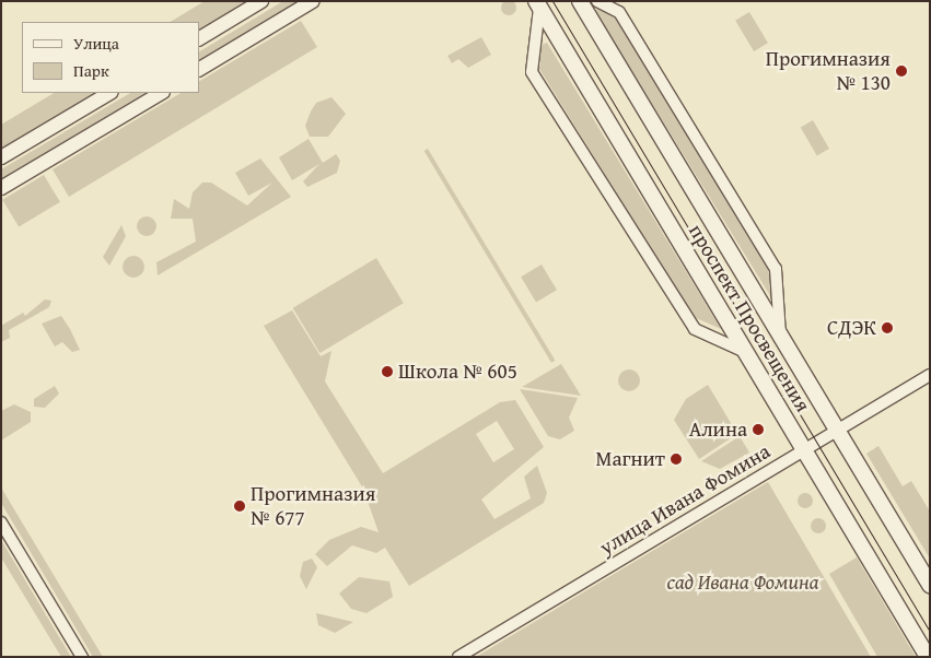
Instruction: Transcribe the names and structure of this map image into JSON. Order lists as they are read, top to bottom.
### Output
{
  "streets": {
    "main road": ["проспект Просвещения"],
    "street": ["улица Ивана Фомина"]
  },
  "crossings": [
    ["проспект Просвещения", "улица Ивана Фомина"]
  ],
  "parks": ["сад Ивана Фомина"],
  "places": [
    "Прогимназия № 130",
    "СДЭК",
    "Школа № 605",
    "Алина",
    "Магнит",
    "Прогимназия № 677"
  ],
  "legend": ["Улица", "Парк"]
}
